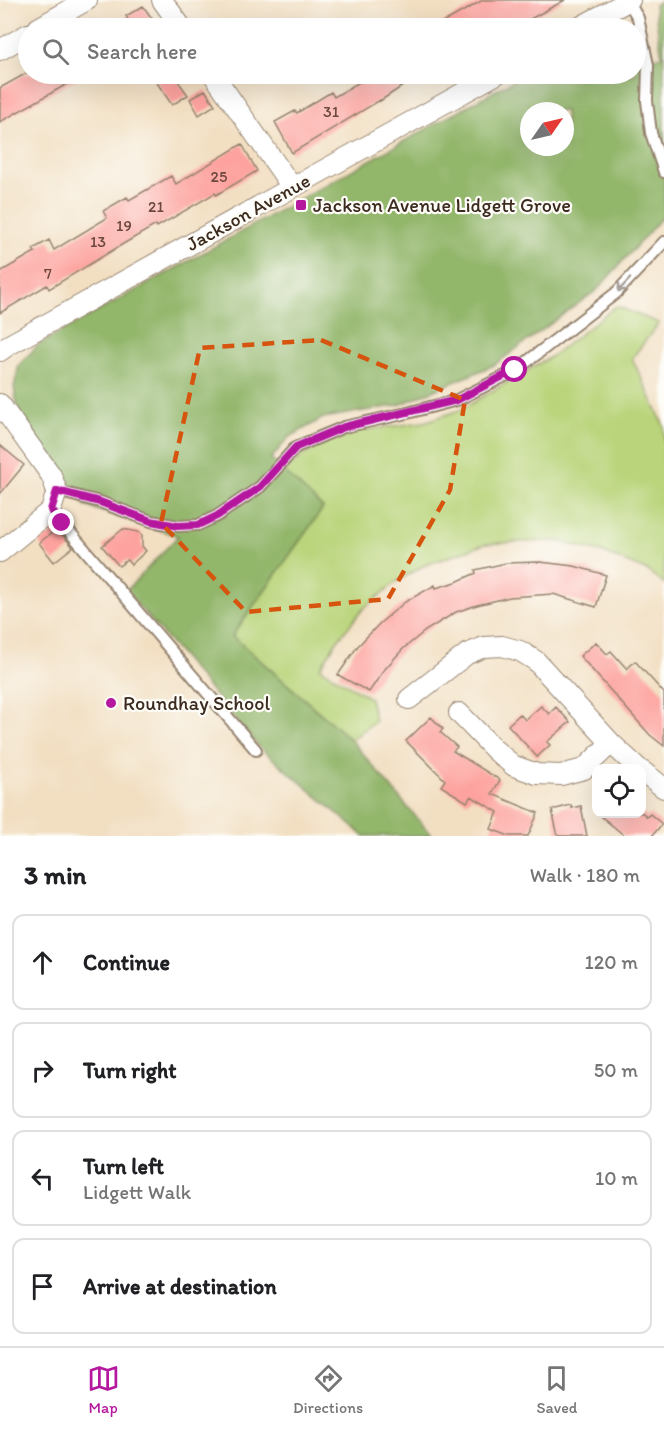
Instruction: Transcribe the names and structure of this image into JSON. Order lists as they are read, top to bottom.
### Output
{
  "streets": {
    "street": ["Jackson Avenue"]
  },
  "places": {
    "transit": ["Jackson Avenue Lidgett Grove"],
    "other": ["Roundhay School"]
  },
  "house_numbers": [
    "31",
    "25",
    "21",
    "19",
    "13",
    "7"
  ],
  "north": "top right",
  "page": {
    "search": "Search here",
    "heading": ["3 min", "Walk · 180 m"],
    "list": [
      ["Continue", "120 m"],
      ["Turn right", "50 m"],
      ["Turn left", "Lidgett Walk", "10 m"],
      "Arrive at destination"
    ],
    "nav": ["Map", "Directions", "Saved"]
  }
}
